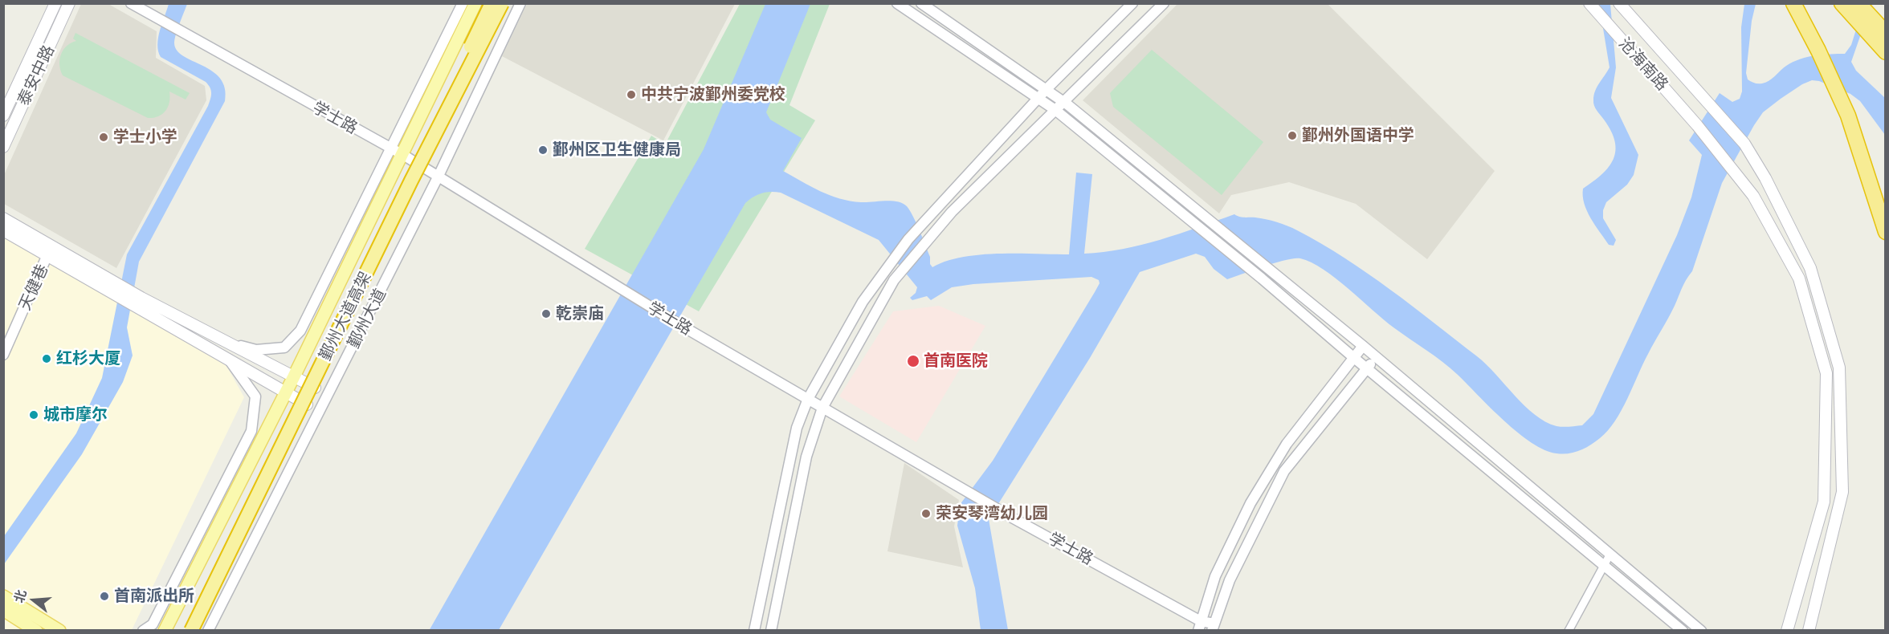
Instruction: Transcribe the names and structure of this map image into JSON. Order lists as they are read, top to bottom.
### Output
{
  "streets": {
    "highway": ["鄞州大道高架"],
    "main road": ["沧海南路", "泰安中路", "鄞州大道"],
    "street": ["学士路", "天健巷"]
  },
  "crossings": [
    ["学士路", "鄞州大道"]
  ],
  "places": [
    "中共宁波鄞州委党校",
    "鄞州外国语中学",
    "学士小学",
    "鄞州区卫生健康局",
    "乾崇庙",
    "红杉大厦",
    "首南医院",
    "城市摩尔",
    "荣安琴湾幼儿园",
    "首南派出所"
  ],
  "north": "left"
}
